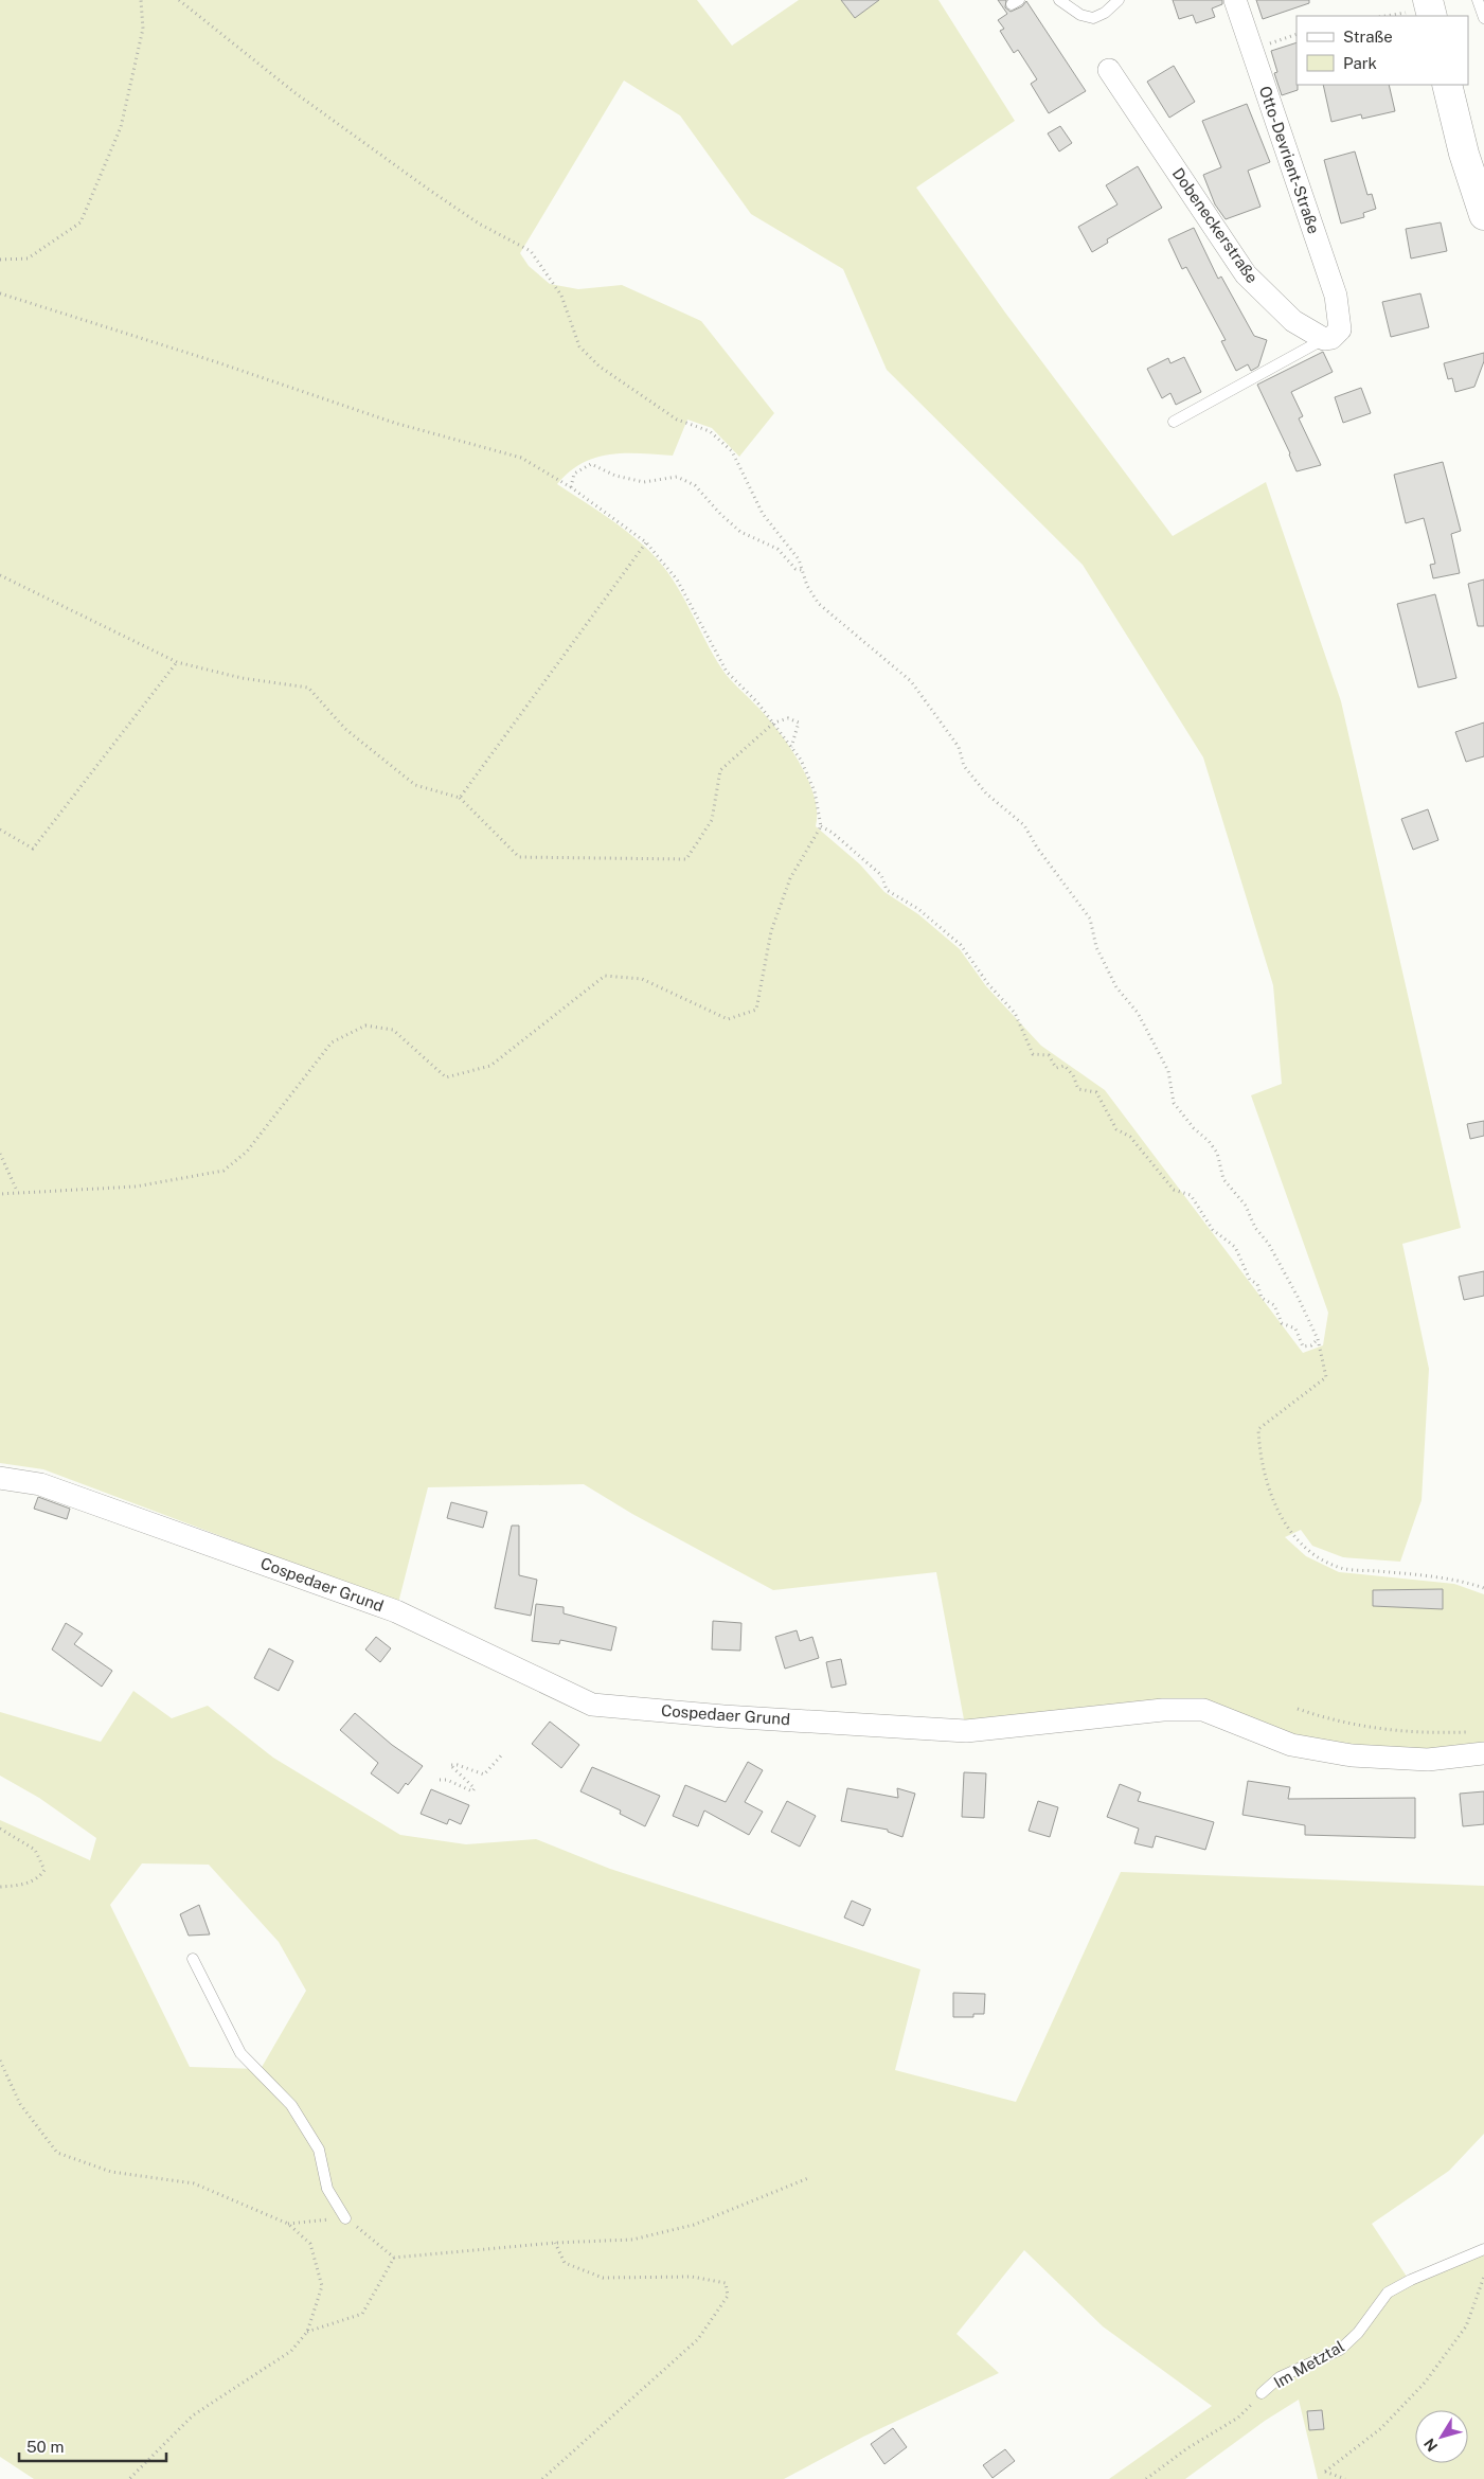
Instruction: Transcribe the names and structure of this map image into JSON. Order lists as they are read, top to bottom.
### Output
{
  "streets": {
    "street": ["Otto-Devrient-Straße", "Dobeneckerstraße", "Cospedaer Grund"],
    "lane": ["Im Metztal"]
  },
  "crossings": [
    ["Otto-Devrient-Straße", "Dobeneckerstraße"]
  ],
  "legend": ["Straße", "Park"],
  "scale_bar": "50 m",
  "north": "bottom left"
}
